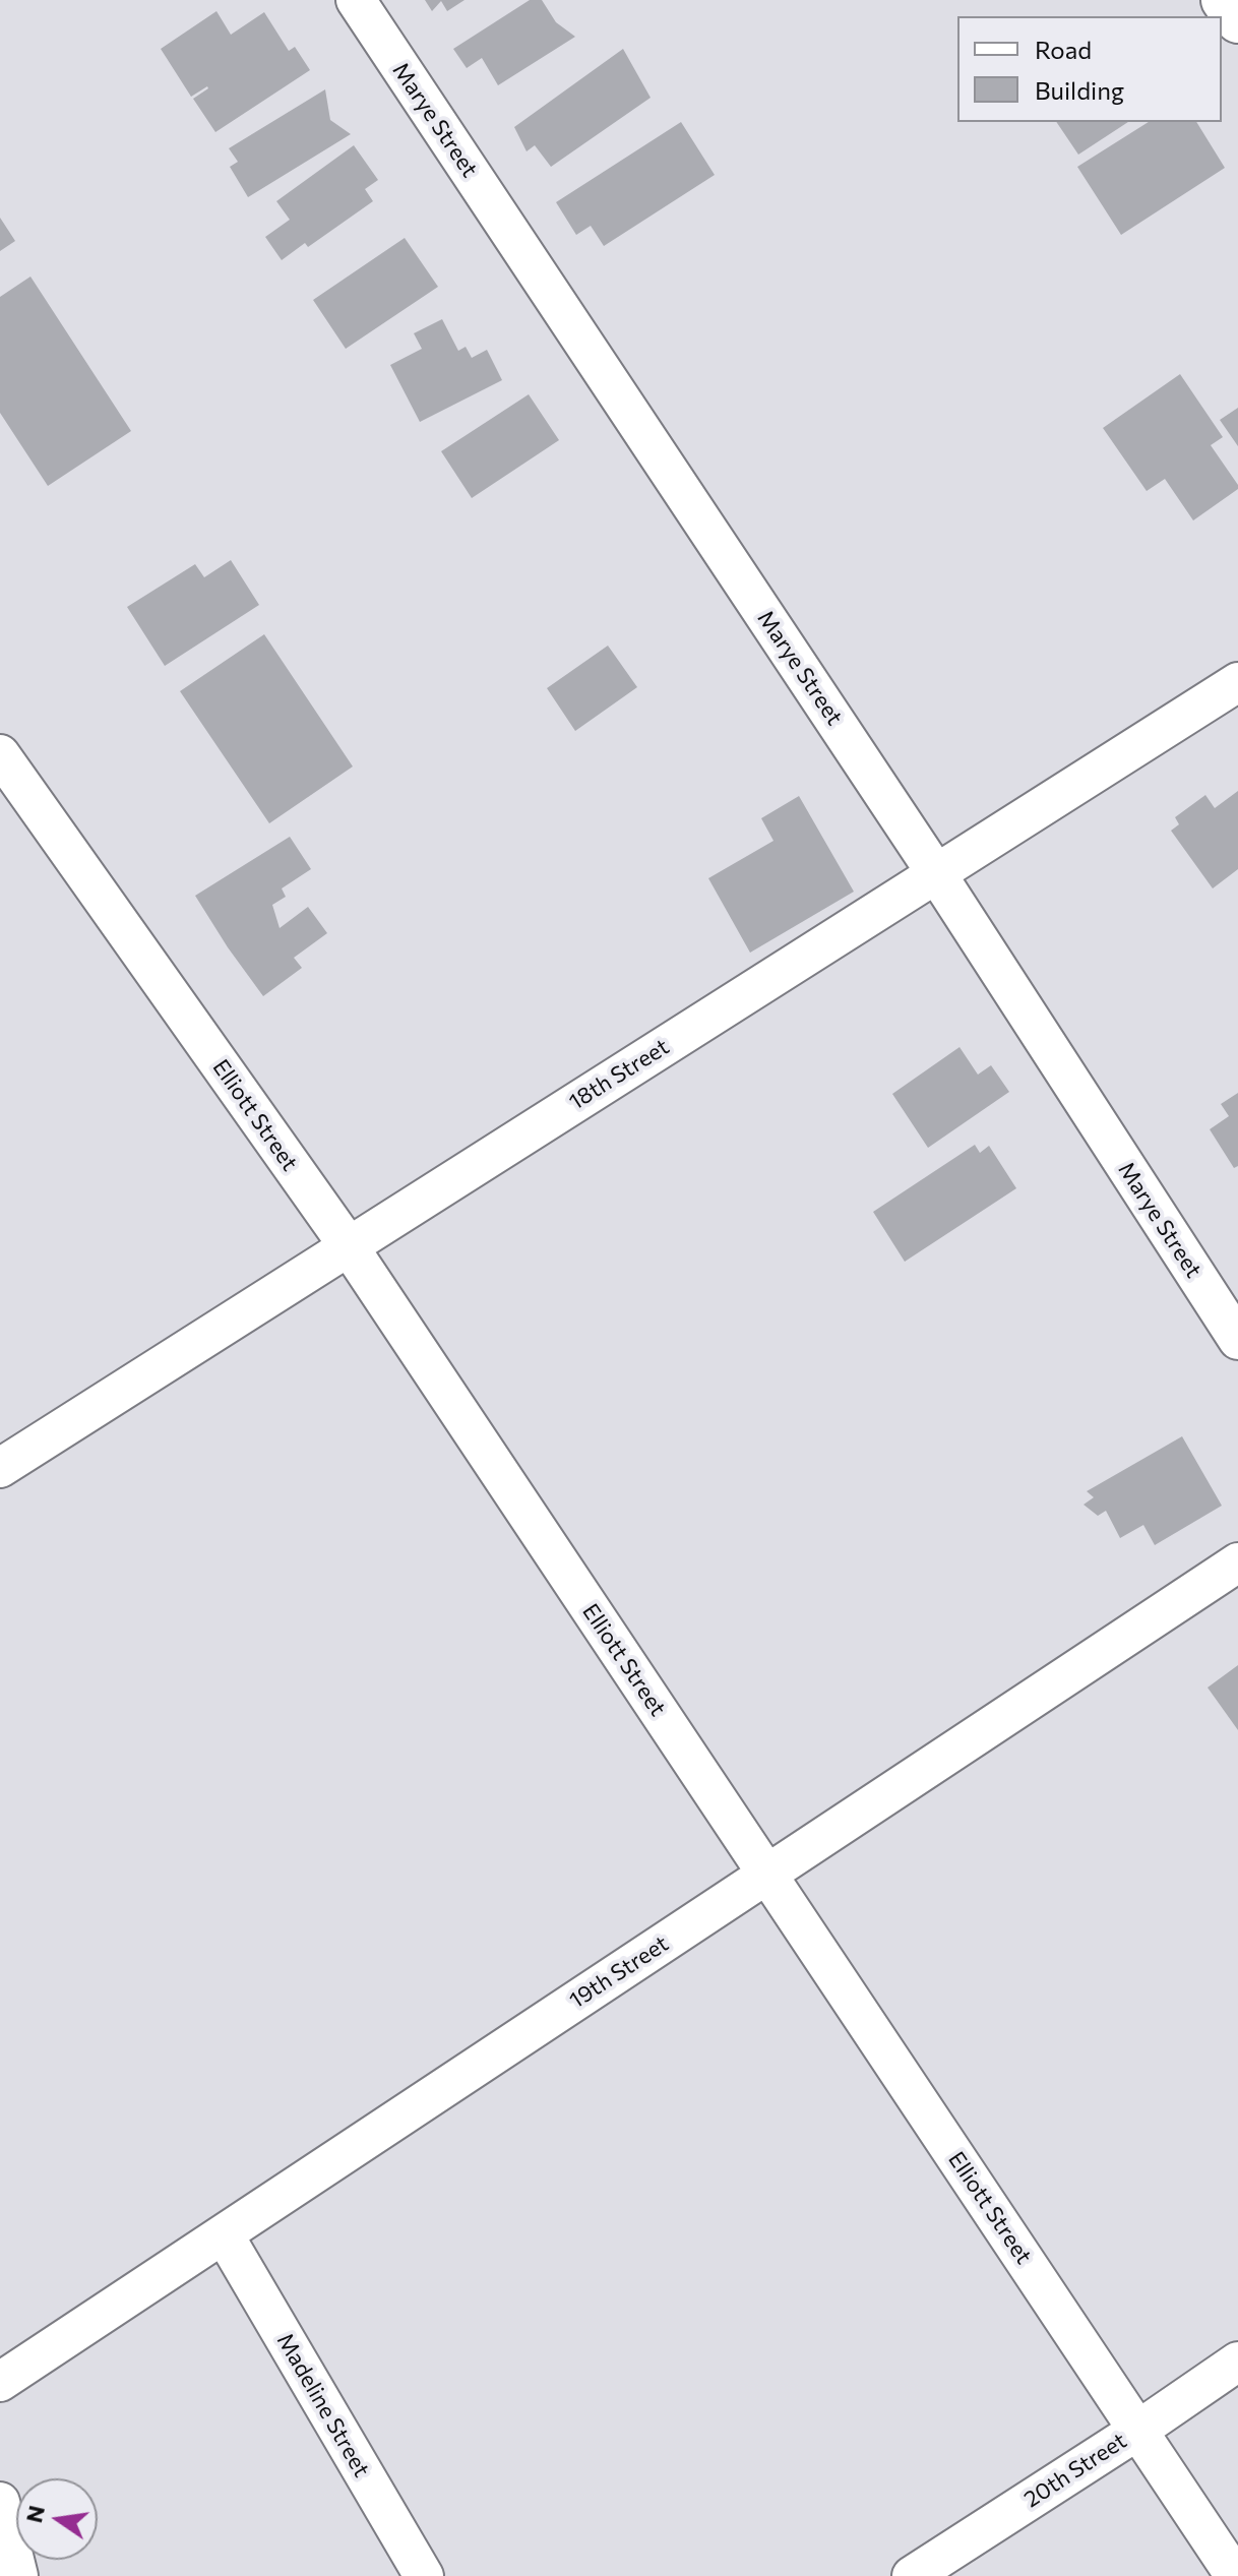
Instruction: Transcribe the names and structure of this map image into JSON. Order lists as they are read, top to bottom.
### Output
{
  "streets": {
    "street": [
      "Marye Street",
      "18th Street",
      "Elliott Street",
      "19th Street",
      "Madeline Street",
      "20th Street"
    ]
  },
  "crossings": [
    ["Marye Street", "18th Street"],
    ["18th Street", "Elliott Street"],
    ["Elliott Street", "19th Street"],
    ["Elliott Street", "20th Street"],
    ["19th Street", "Madeline Street"]
  ],
  "legend": ["Road", "Building"],
  "north": "left"
}
